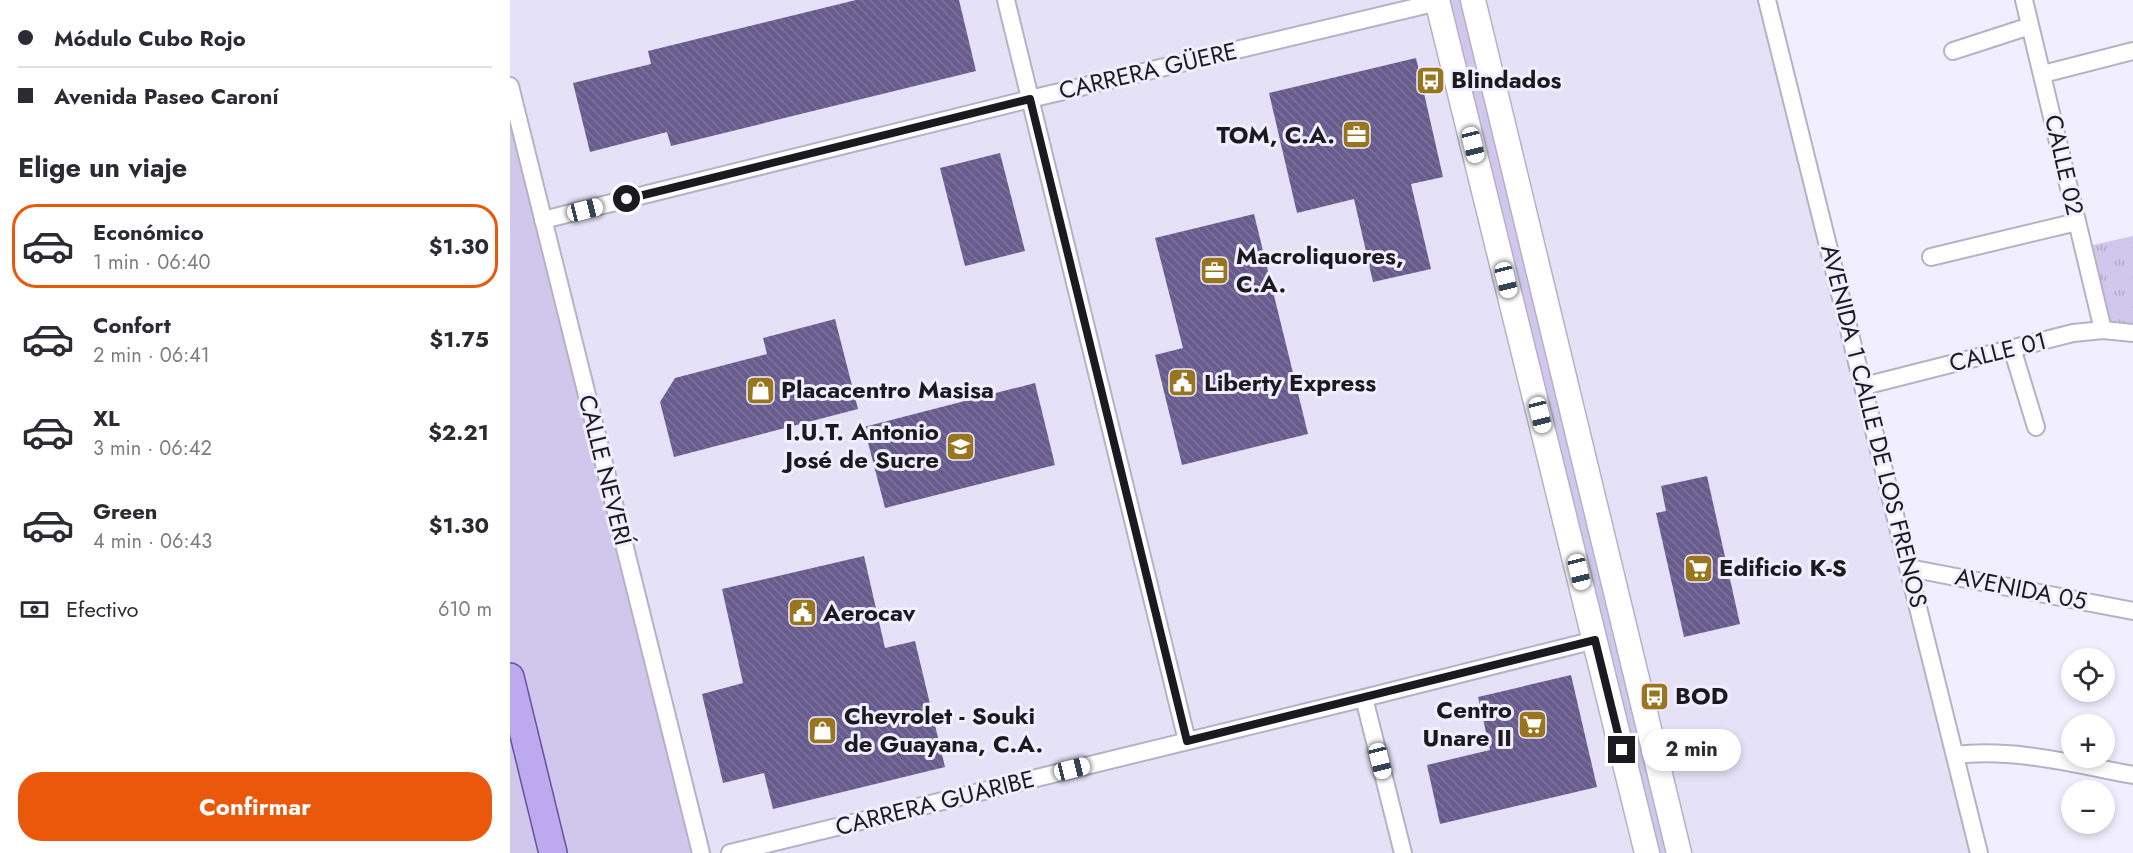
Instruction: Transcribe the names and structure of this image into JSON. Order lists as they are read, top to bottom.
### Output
{
  "streets": {
    "street": [
      "CARRERA GÜERE",
      "CALLE 02",
      "CALLE 01",
      "AVENIDA 1 CALLE DE LOS FRENOS",
      "CALLE NEVERÍ",
      "AVENIDA 05",
      "CARRERA GUARIBE"
    ]
  },
  "crossings": [
    ["CARRERA GÜERE", "CALLE NEVERÍ"],
    ["CALLE 02", "CALLE 01"],
    ["CALLE 01", "AVENIDA 1 CALLE DE LOS FRENOS"],
    ["AVENIDA 1 CALLE DE LOS FRENOS", "AVENIDA 05"]
  ],
  "places": {
    "bus stop": ["Blindados", "BOD"],
    "office": ["TOM, C.A.", "Macroliquores, C.A."],
    "public building": ["Liberty Express", "Aerocav"],
    "shop": ["Placacentro Masisa", "Chevrolet - Souki de Guayana, C.A."],
    "school or university": ["I.U.T. Antonio José de Sucre"],
    "supermarket": ["Edificio K-S", "Centro Unare II"]
  },
  "page": {
    "banner": ["Módulo Cubo Rojo", "Avenida Paseo Caroní"],
    "heading": "Elige un viaje",
    "list": [
      {
        "name": "Económico",
        "note": "1 min · 06:40",
        "value": "$1.30"
      },
      {
        "name": "Confort",
        "note": "2 min · 06:41",
        "value": "$1.75"
      },
      {
        "name": "XL",
        "note": "3 min · 06:42",
        "value": "$2.21"
      },
      {
        "name": "Green",
        "note": "4 min · 06:43",
        "value": "$1.30"
      }
    ],
    "pay": ["Efectivo", "610 m"],
    "map_buttons": ["+", "−"],
    "bubble": "2 min",
    "buttons": "Confirmar"
  }
}
